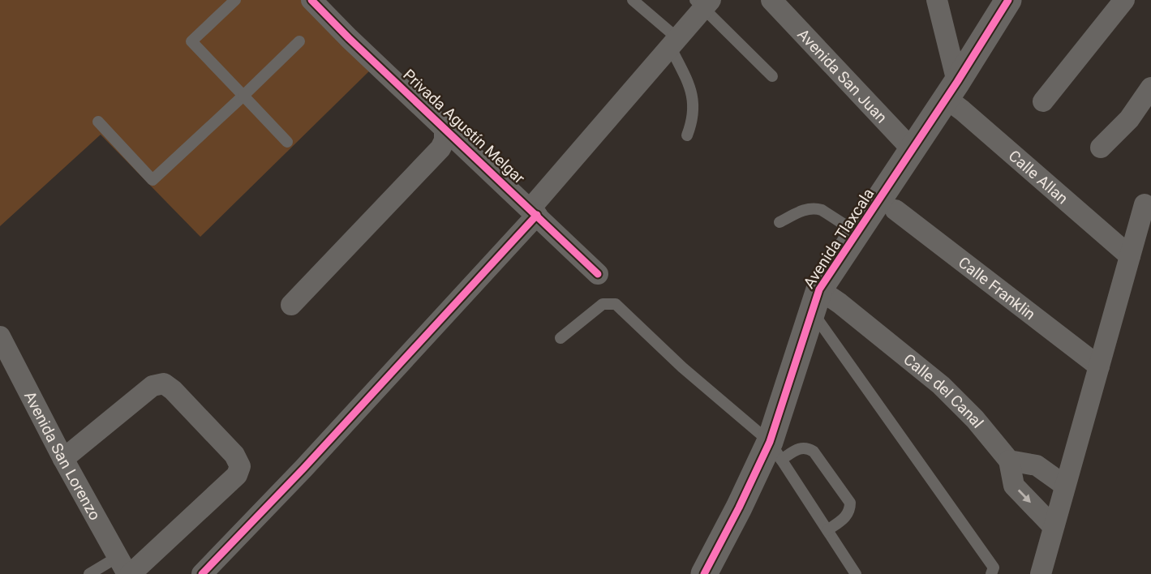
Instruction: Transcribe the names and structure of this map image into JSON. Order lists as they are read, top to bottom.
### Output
{
  "streets": {
    "street": [
      "Avenida San Juan",
      "Privada Agustín Melgar",
      "Calle Allan",
      "Avenida Tlaxcala",
      "Calle Franklin",
      "Calle del Canal",
      "Avenida San Lorenzo"
    ]
  },
  "crossings": [
    ["Avenida San Juan", "Avenida Tlaxcala"],
    ["Calle Allan", "Avenida Tlaxcala"],
    ["Avenida Tlaxcala", "Calle del Canal"]
  ]
}
